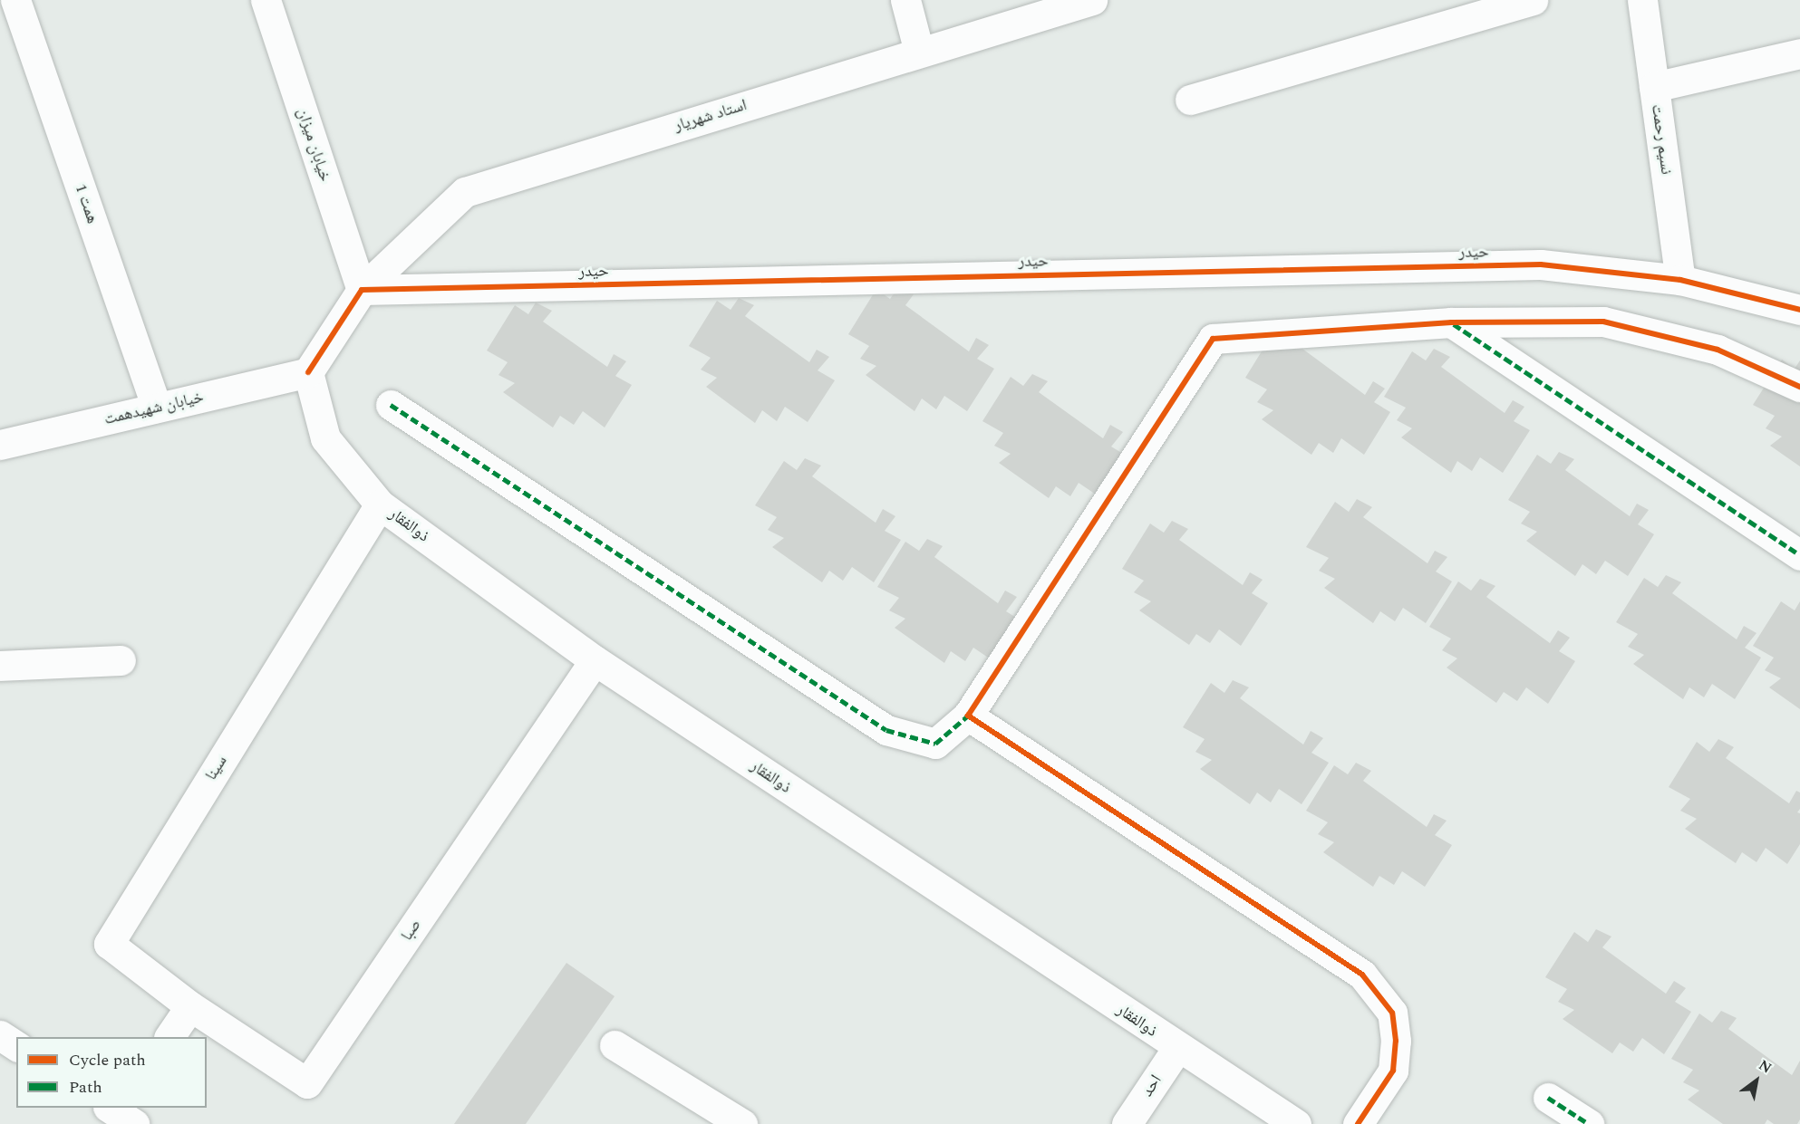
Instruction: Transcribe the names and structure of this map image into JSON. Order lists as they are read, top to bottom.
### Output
{
  "streets": {
    "street": [
      "استاد شهریار",
      "نسیم رحمت",
      "خیابان میزان",
      "همت 1",
      "حیدر",
      "خیابان شهیدهمت",
      "ذوالفقار",
      "سینا",
      "صبا",
      "احد"
    ]
  },
  "crossings": [
    ["استاد شهریار", "خیابان میزان"],
    ["استاد شهریار", "حیدر"],
    ["نسیم رحمت", "حیدر"],
    ["خیابان میزان", "حیدر"],
    ["همت 1", "خیابان شهیدهمت"],
    ["خیابان شهیدهمت", "ذوالفقار"],
    ["ذوالفقار", "سینا"],
    ["ذوالفقار", "صبا"],
    ["ذوالفقار", "احد"],
    ["سینا", "صبا"]
  ],
  "legend": ["Cycle path", "Path"],
  "north": "top right"
}
